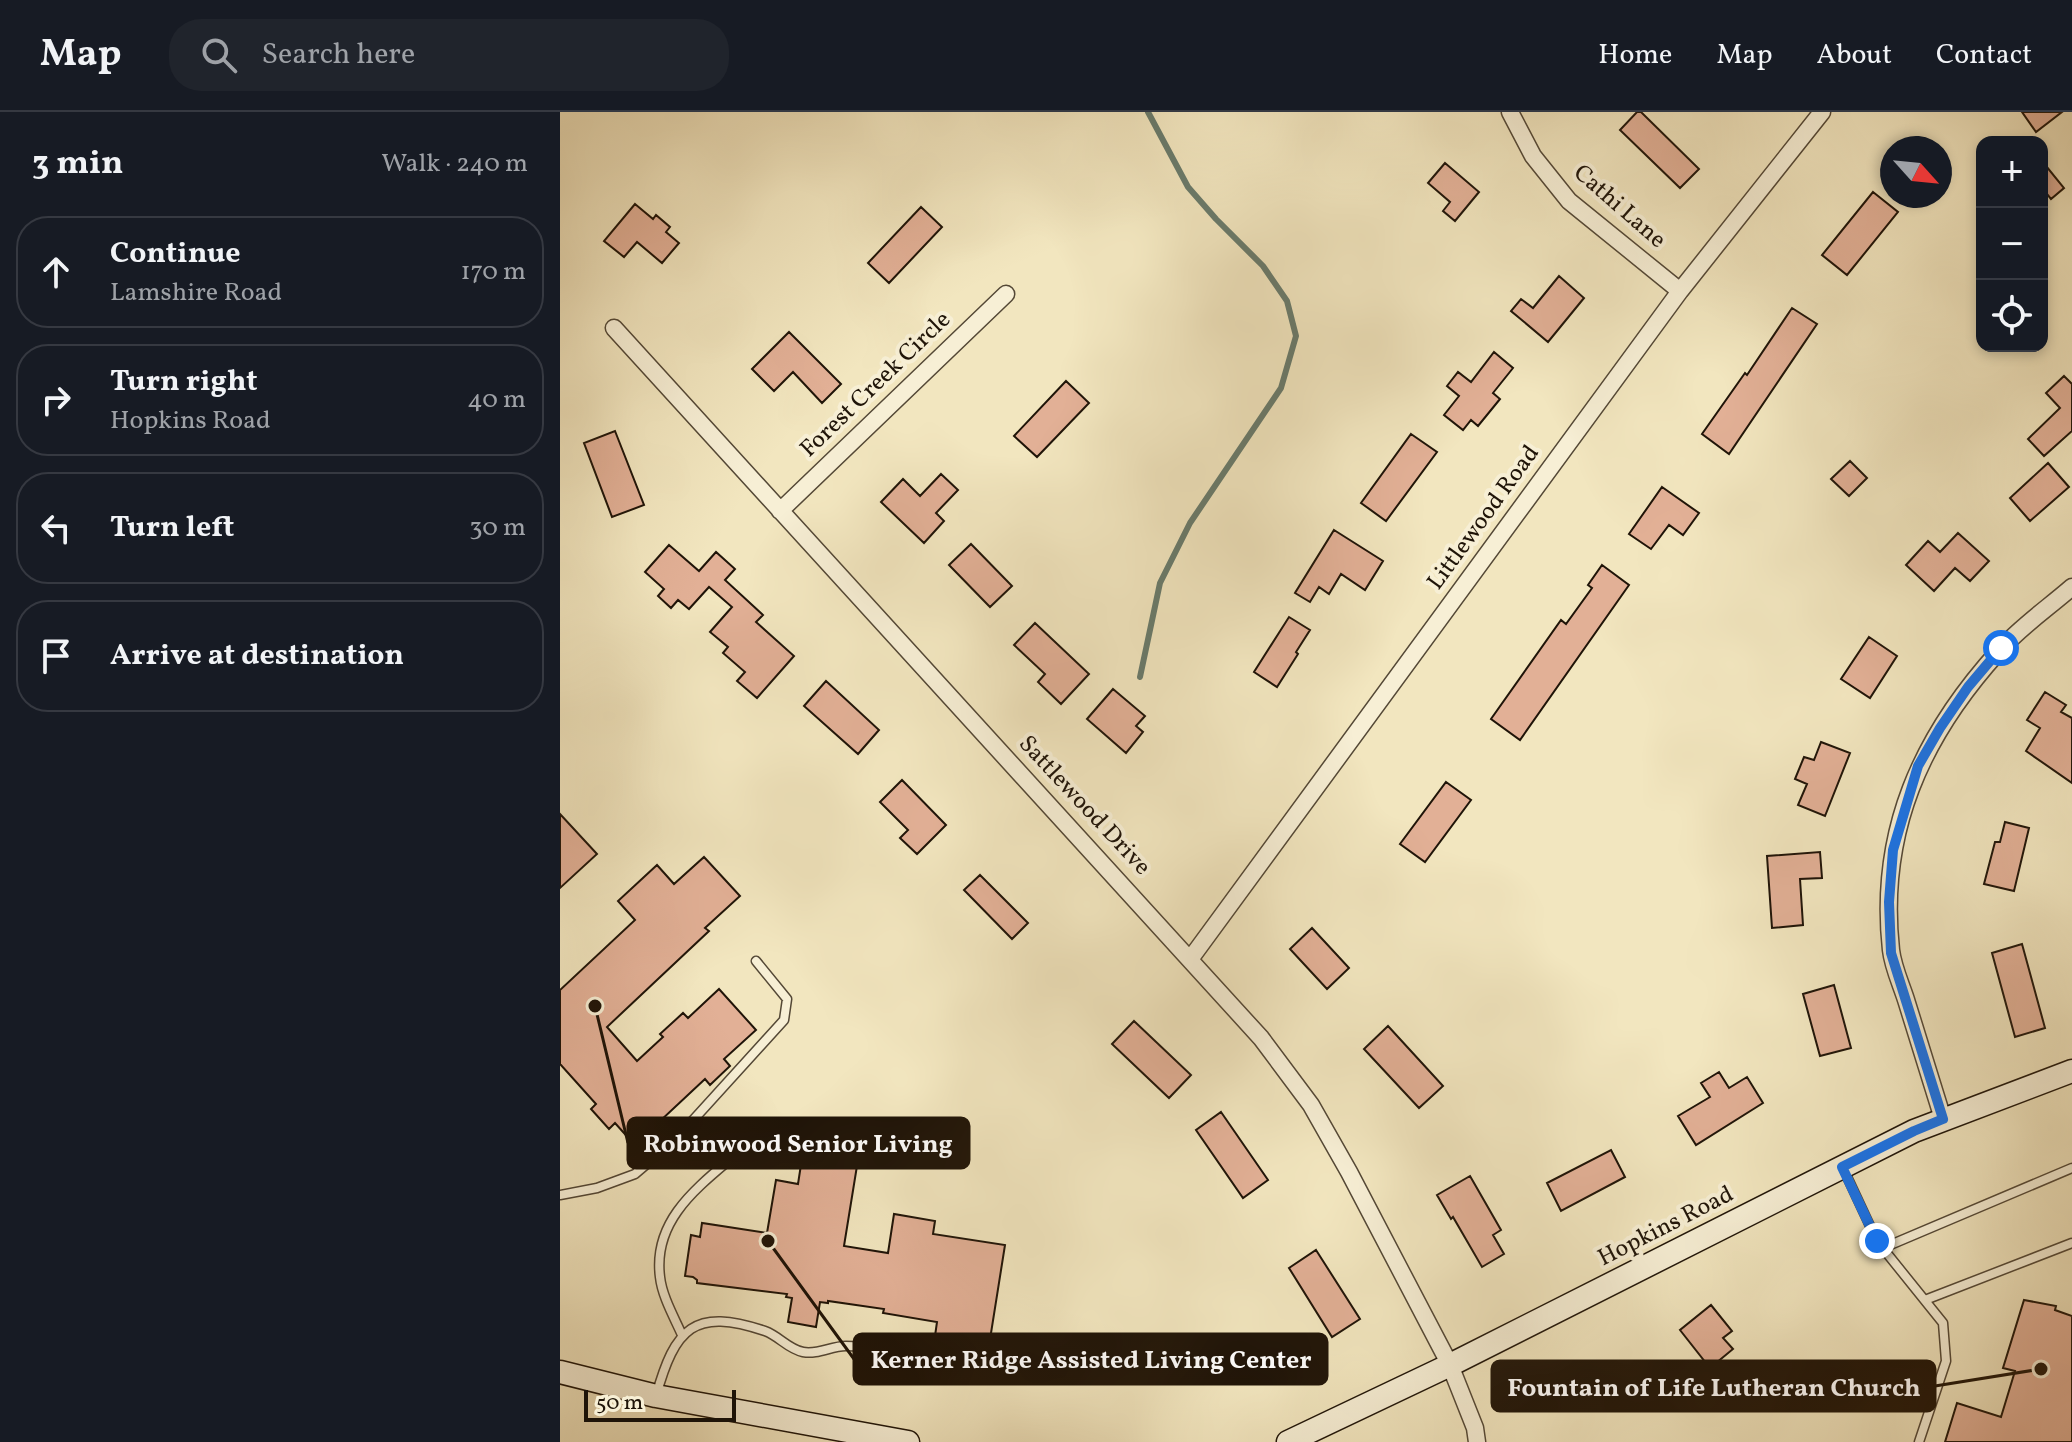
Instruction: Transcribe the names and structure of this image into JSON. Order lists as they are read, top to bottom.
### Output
{
  "streets": {
    "main road": ["Hopkins Road"],
    "street": [
      "Cathi Lane",
      "Forest Creek Circle",
      "Littlewood Road",
      "Sattlewood Drive"
    ]
  },
  "crossings": [
    ["Cathi Lane", "Littlewood Road"],
    ["Forest Creek Circle", "Sattlewood Drive"],
    ["Littlewood Road", "Sattlewood Drive"],
    ["Sattlewood Drive", "Hopkins Road"]
  ],
  "places": ["Robinwood Senior Living", "Kerner Ridge Assisted Living Center", "Fountain of Life Lutheran Church"],
  "scale_bar": "50 m",
  "north": "bottom right",
  "page": {
    "header": "Map",
    "search": "Search here",
    "nav": [
      "Home",
      "Map",
      "About",
      "Contact"
    ],
    "heading": ["3 min", "Walk · 240 m"],
    "map_buttons": ["+", "−"],
    "list": [
      ["Continue", "Lamshire Road", "170 m"],
      ["Turn right", "Hopkins Road", "40 m"],
      ["Turn left", "30 m"],
      "Arrive at destination"
    ],
    "scale": "50 m"
  }
}
